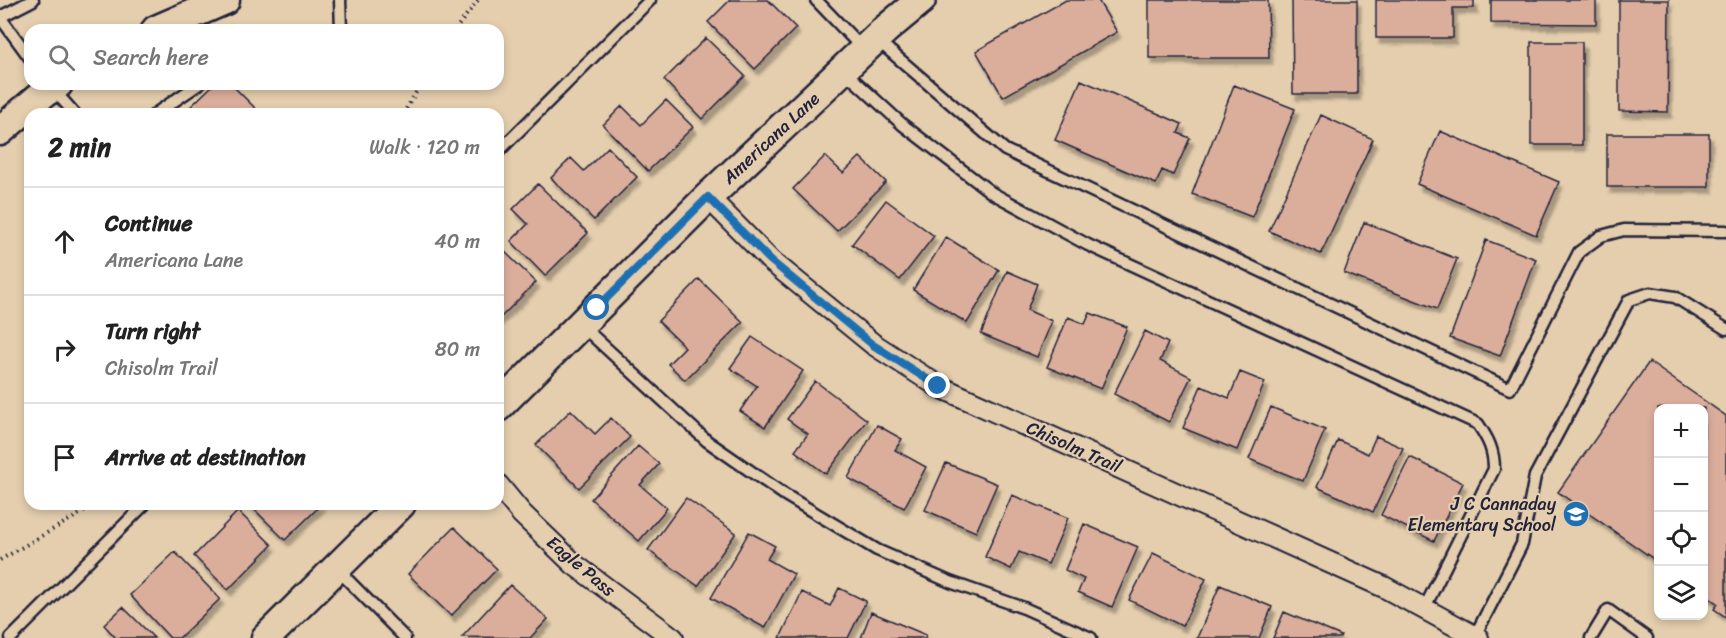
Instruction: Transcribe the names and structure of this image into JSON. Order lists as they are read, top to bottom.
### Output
{
  "streets": {
    "street": ["Americana Lane", "Chisolm Trail", "Eagle Pass"]
  },
  "crossings": [
    ["Americana Lane", "Chisolm Trail"]
  ],
  "places": {
    "school or university": ["J C Cannaday Elementary School"]
  },
  "page": {
    "search": "Search here",
    "heading": ["2 min", "Walk · 120 m"],
    "list": [
      ["Continue", "Americana Lane", "40 m"],
      ["Turn right", "Chisolm Trail", "80 m"],
      "Arrive at destination"
    ],
    "map_buttons": ["+", "−"]
  }
}
